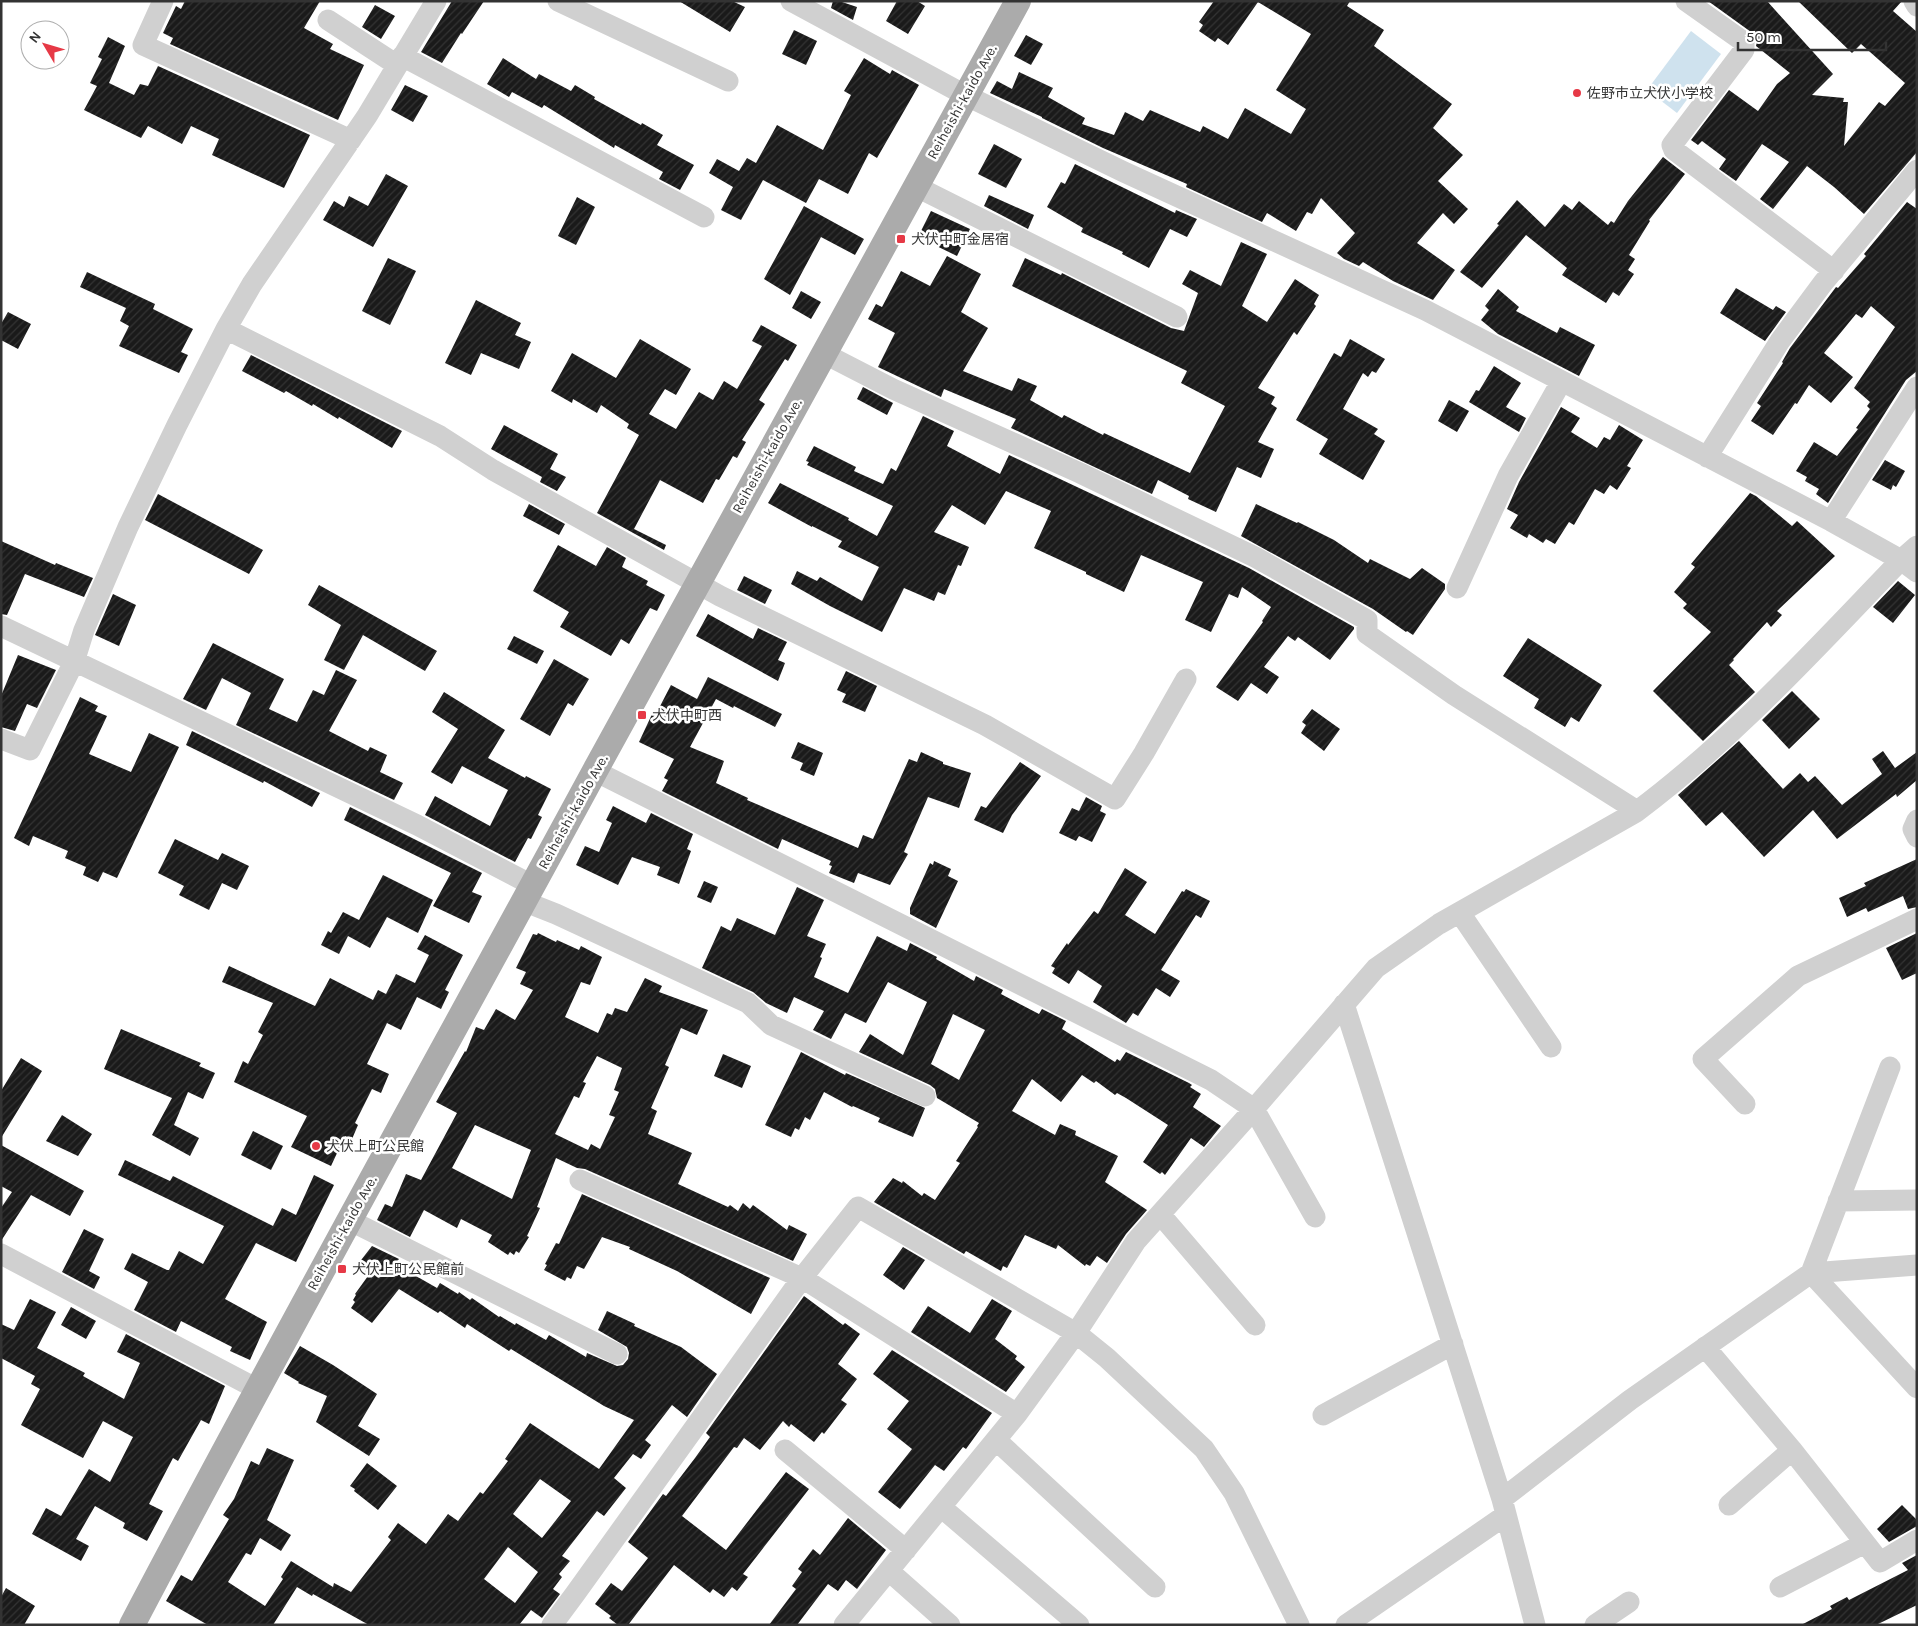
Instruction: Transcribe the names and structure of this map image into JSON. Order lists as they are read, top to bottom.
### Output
{
  "streets": {
    "main road": ["Reiheishi-kaido Ave."]
  },
  "places": {
    "other": ["佐野市立犬伏小学校", "犬伏上町公民館"],
    "transit": ["犬伏中町金居宿", "犬伏中町西", "犬伏上町公民館前"]
  },
  "scale_bar": "50 m",
  "north": "top left"
}
